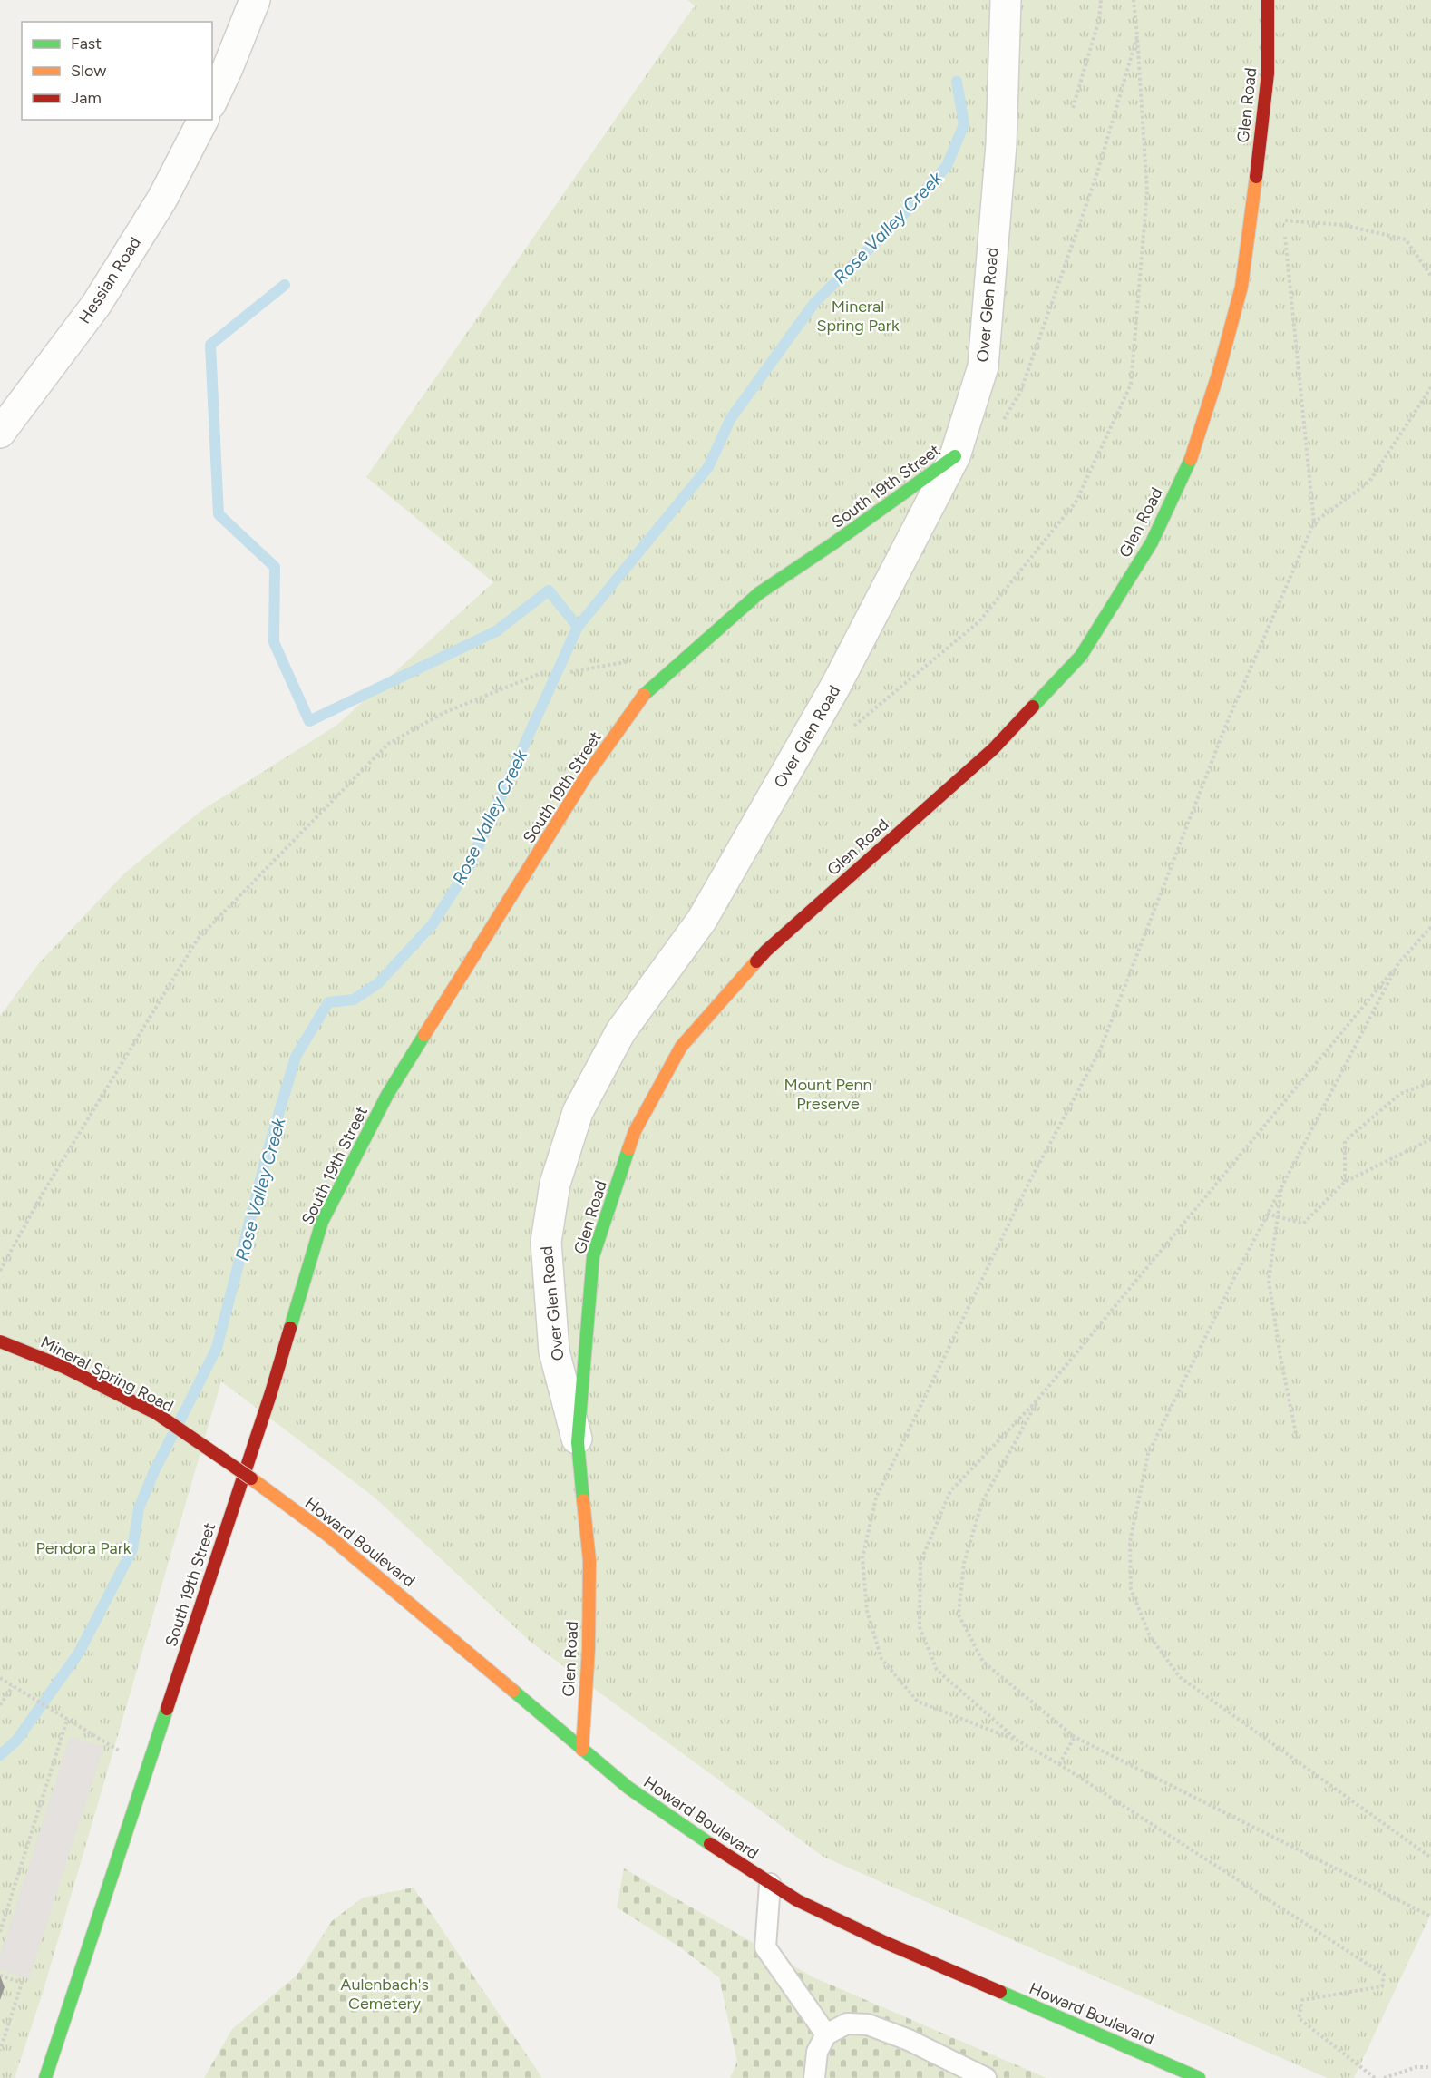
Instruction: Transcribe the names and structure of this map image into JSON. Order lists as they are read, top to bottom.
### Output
{
  "streets": {
    "street": [
      "Glen Road",
      "Hessian Road",
      "Over Glen Road",
      "South 19th Street",
      "Mineral Spring Road",
      "Howard Boulevard"
    ]
  },
  "crossings": [
    ["Glen Road", "Over Glen Road"],
    ["Glen Road", "Howard Boulevard"],
    ["Over Glen Road", "South 19th Street"],
    ["Mineral Spring Road", "Howard Boulevard"]
  ],
  "water": ["Rose Valley Creek"],
  "parks": [
    "Mineral Spring Park",
    "Mount Penn Preserve",
    "Pendora Park",
    "Aulenbach's Cemetery"
  ],
  "legend": ["Fast", "Slow", "Jam"]
}
